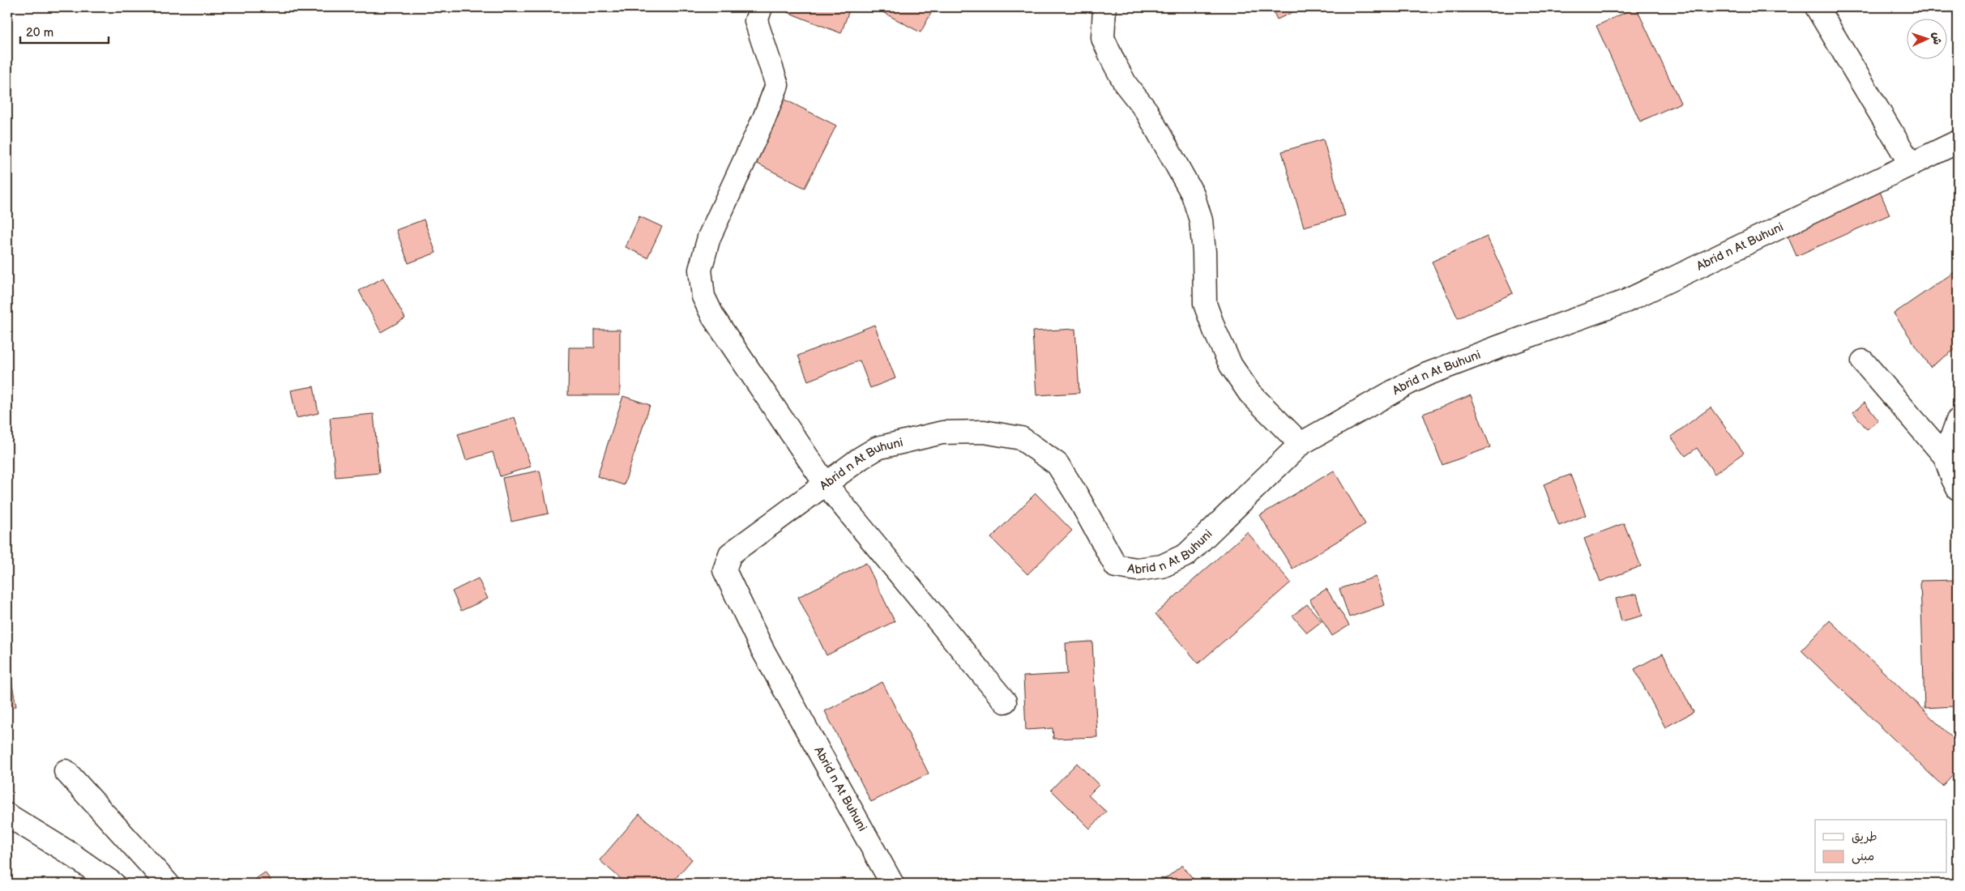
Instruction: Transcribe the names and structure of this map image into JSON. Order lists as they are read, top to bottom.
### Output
{
  "streets": {
    "street": ["Abrid n At Buhuni"]
  },
  "legend": ["طريق", "مبنى"],
  "scale_bar": "20 m",
  "north": "right"
}
